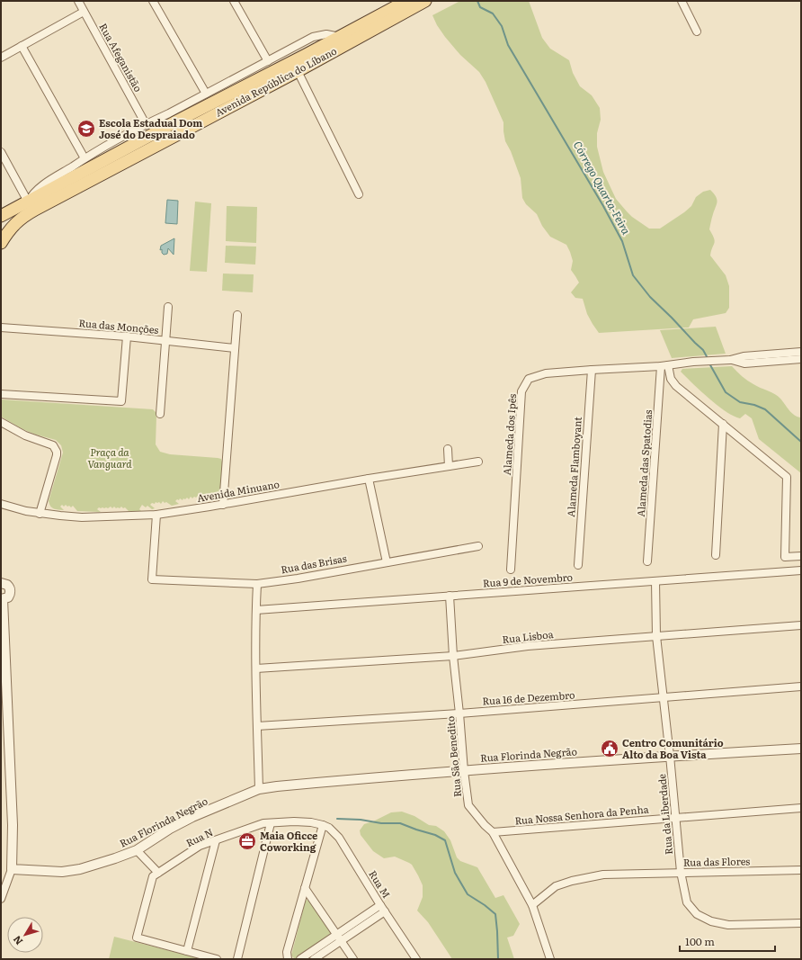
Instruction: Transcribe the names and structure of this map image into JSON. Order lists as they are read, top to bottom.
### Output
{
  "streets": {
    "main road": ["Avenida República do Líbano"],
    "street": [
      "Rua Afeganistão",
      "Rua das Monções",
      "Alameda dos Ipês",
      "Alameda das Spatodias",
      "Alameda Flamboyant",
      "Avenida Minuano",
      "Rua das Brisas",
      "Rua 9 de Novembro",
      "Rua Lisboa",
      "Rua 16 de Dezembro",
      "Rua Florinda Negrão",
      "Rua São Benedito",
      "Rua da Liberdade",
      "Rua Nossa Senhora da Penha",
      "Rua N",
      "Rua das Flores",
      "Rua M"
    ]
  },
  "crossings": [
    ["Rua Afeganistão", "Avenida República do Líbano"],
    ["Alameda dos Ipês", "Alameda das Spatodias"],
    ["Alameda dos Ipês", "Alameda Flamboyant"],
    ["Avenida Minuano", "Rua das Brisas"],
    ["Rua 9 de Novembro", "Rua São Benedito"],
    ["Rua 9 de Novembro", "Rua da Liberdade"],
    ["Rua Lisboa", "Rua São Benedito"],
    ["Rua Lisboa", "Rua da Liberdade"],
    ["Rua 16 de Dezembro", "Rua São Benedito"],
    ["Rua 16 de Dezembro", "Rua da Liberdade"],
    ["Rua Florinda Negrão", "Rua São Benedito"],
    ["Rua Florinda Negrão", "Rua da Liberdade"],
    ["Rua São Benedito", "Rua Nossa Senhora da Penha"],
    ["Rua São Benedito", "Rua das Flores"],
    ["Rua da Liberdade", "Rua Nossa Senhora da Penha"],
    ["Rua da Liberdade", "Rua das Flores"],
    ["Rua N", "Rua M"]
  ],
  "water": ["Córrego Quarta-Feira"],
  "parks": ["Praça da Vanguard"],
  "places": {
    "school or university": ["Escola Estadual Dom José do Despraiado"],
    "public building": ["Centro Comunitário Alto da Boa Vista"],
    "office": ["Maia Oficce Coworking"]
  },
  "scale_bar": "100 m",
  "north": "bottom left"
}
